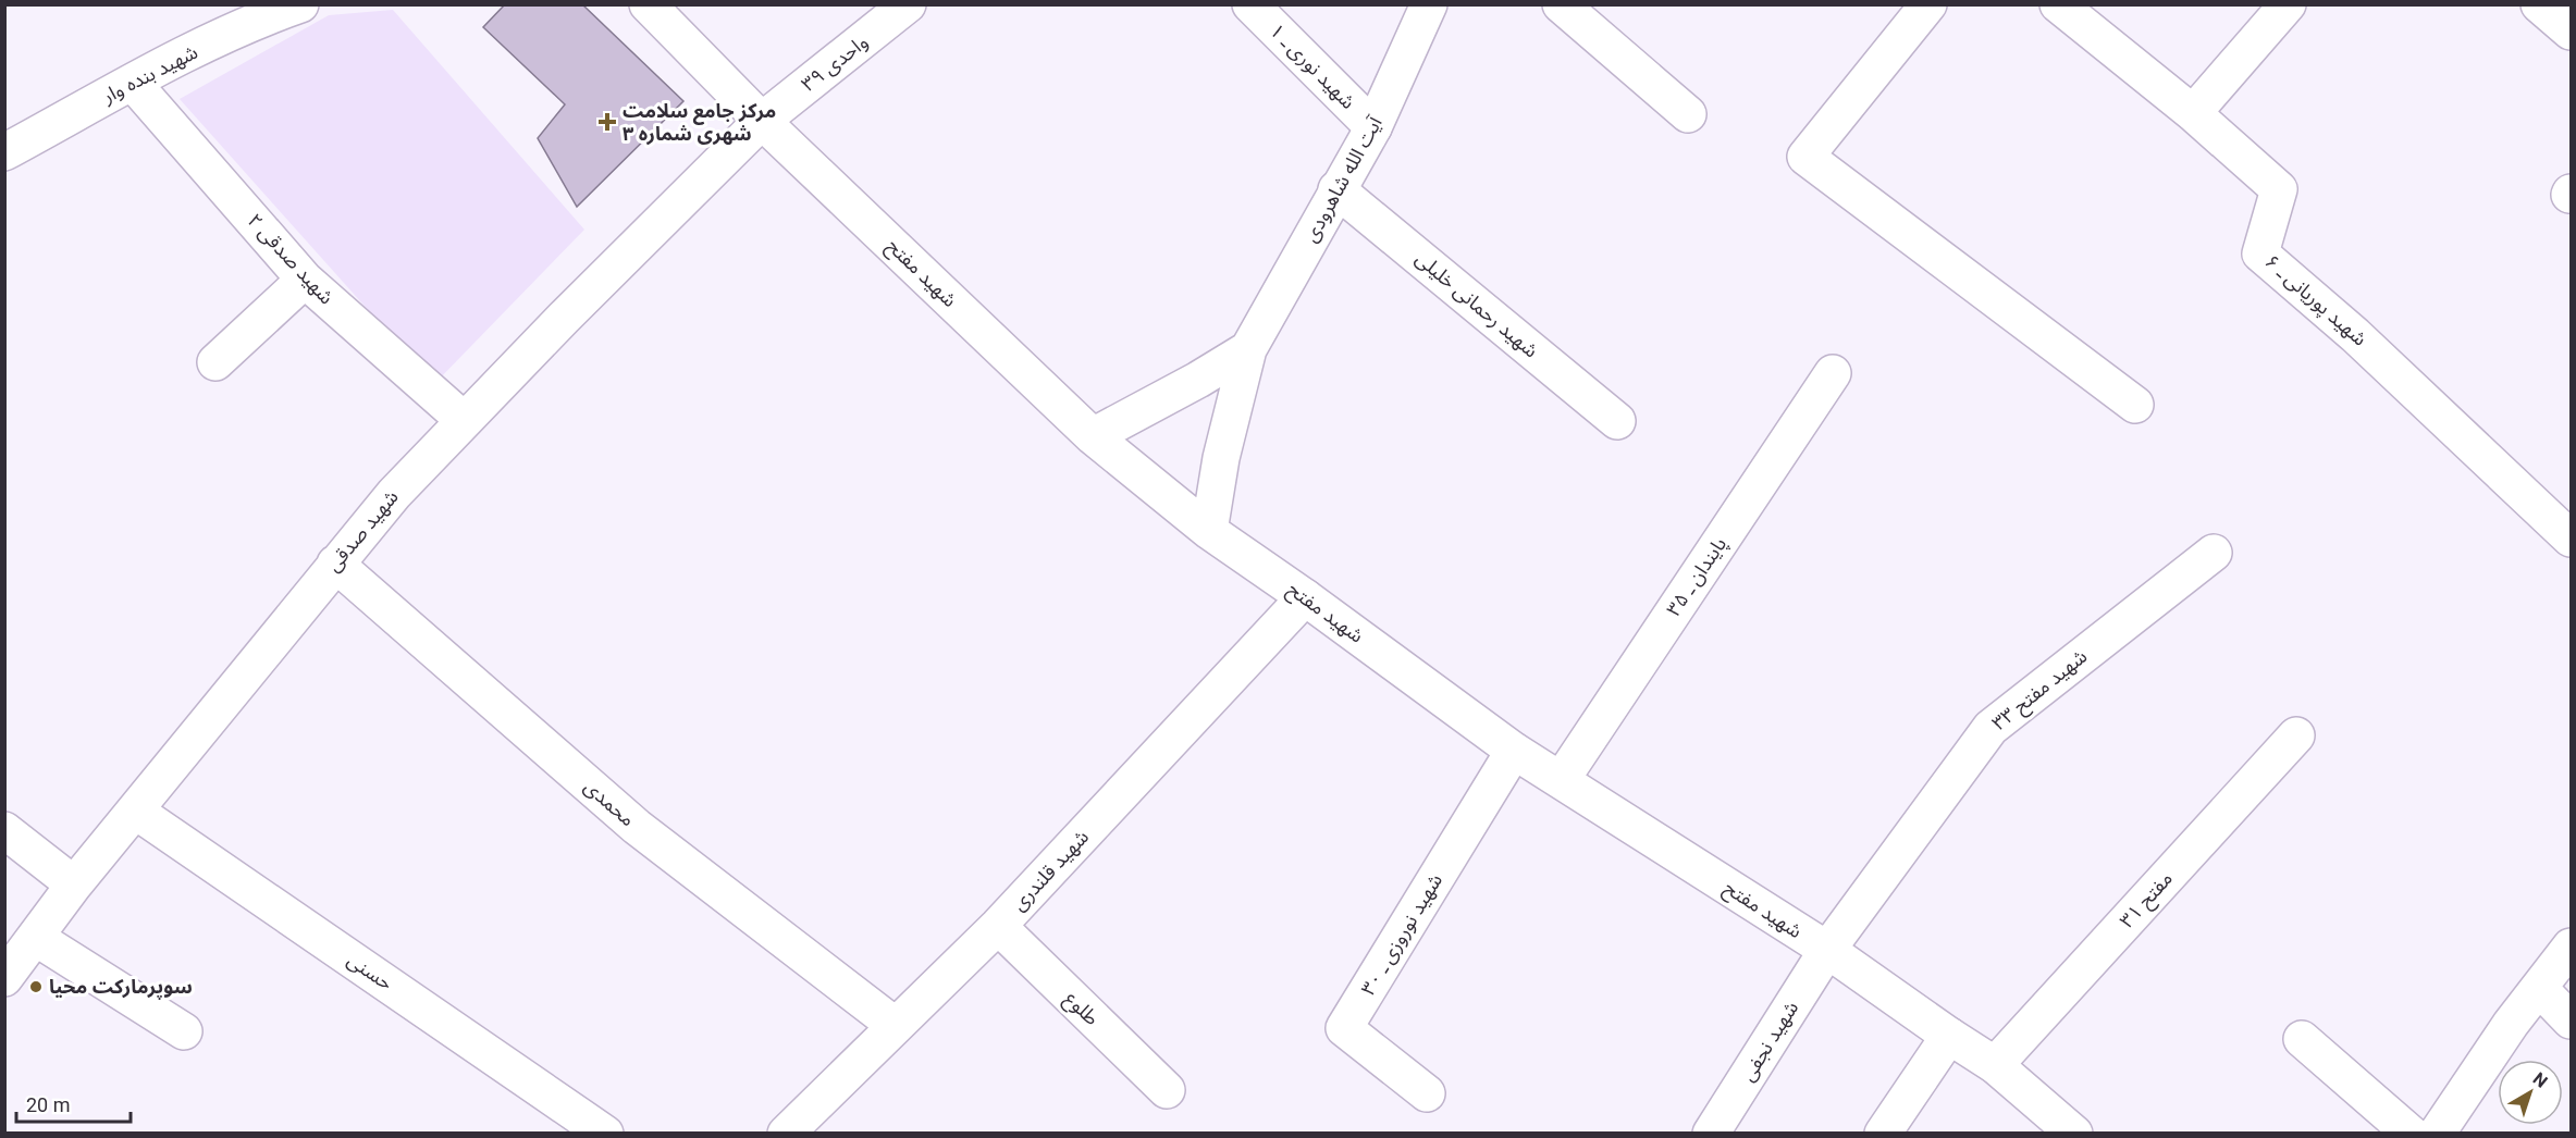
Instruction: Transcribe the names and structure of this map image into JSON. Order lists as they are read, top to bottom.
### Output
{
  "streets": {
    "street": [
      "واحدی ۳۹",
      "شهید نوری ـ ۱",
      "شهید بنده وار",
      "آیت الله شاهرودی",
      "شهید صدقی ۲",
      "شهید مفتح",
      "شهید پوریانی ـ ۶",
      "شهید رحمانی خلیلی",
      "شهید صدقی",
      "پایندان ـ ۳۵",
      "شهید مفتح ۳۳",
      "محمدی",
      "شهید قلندری",
      "مفتح ۳۱",
      "شهید نوروزی ـ ۳۰",
      "حسنی",
      "طلوع",
      "شهید نجفی"
    ]
  },
  "crossings": [
    ["واحدی ۳۹", "شهید مفتح"],
    ["واحدی ۳۹", "شهید صدقی"],
    ["شهید نوری ـ ۱", "آیت الله شاهرودی"],
    ["شهید بنده وار", "شهید صدقی ۲"],
    ["آیت الله شاهرودی", "شهید رحمانی خلیلی"],
    ["شهید صدقی ۲", "شهید صدقی"],
    ["شهید مفتح", "شهید صدقی"],
    ["شهید مفتح", "پایندان ـ ۳۵"],
    ["شهید مفتح", "شهید مفتح ۳۳"],
    ["شهید مفتح", "شهید قلندری"],
    ["شهید مفتح", "مفتح ۳۱"],
    ["شهید مفتح", "شهید نوروزی ـ ۳۰"],
    ["شهید مفتح", "شهید نجفی"],
    ["شهید صدقی", "محمدی"],
    ["شهید صدقی", "حسنی"],
    ["شهید مفتح ۳۳", "شهید نجفی"],
    ["محمدی", "شهید قلندری"],
    ["شهید قلندری", "طلوع"]
  ],
  "places": {
    "health": ["مرکز جامع سلامت شهری شماره ۳"],
    "other": ["سوپرمارکت محیا"]
  },
  "scale_bar": "20 m",
  "north": "top right"
}
